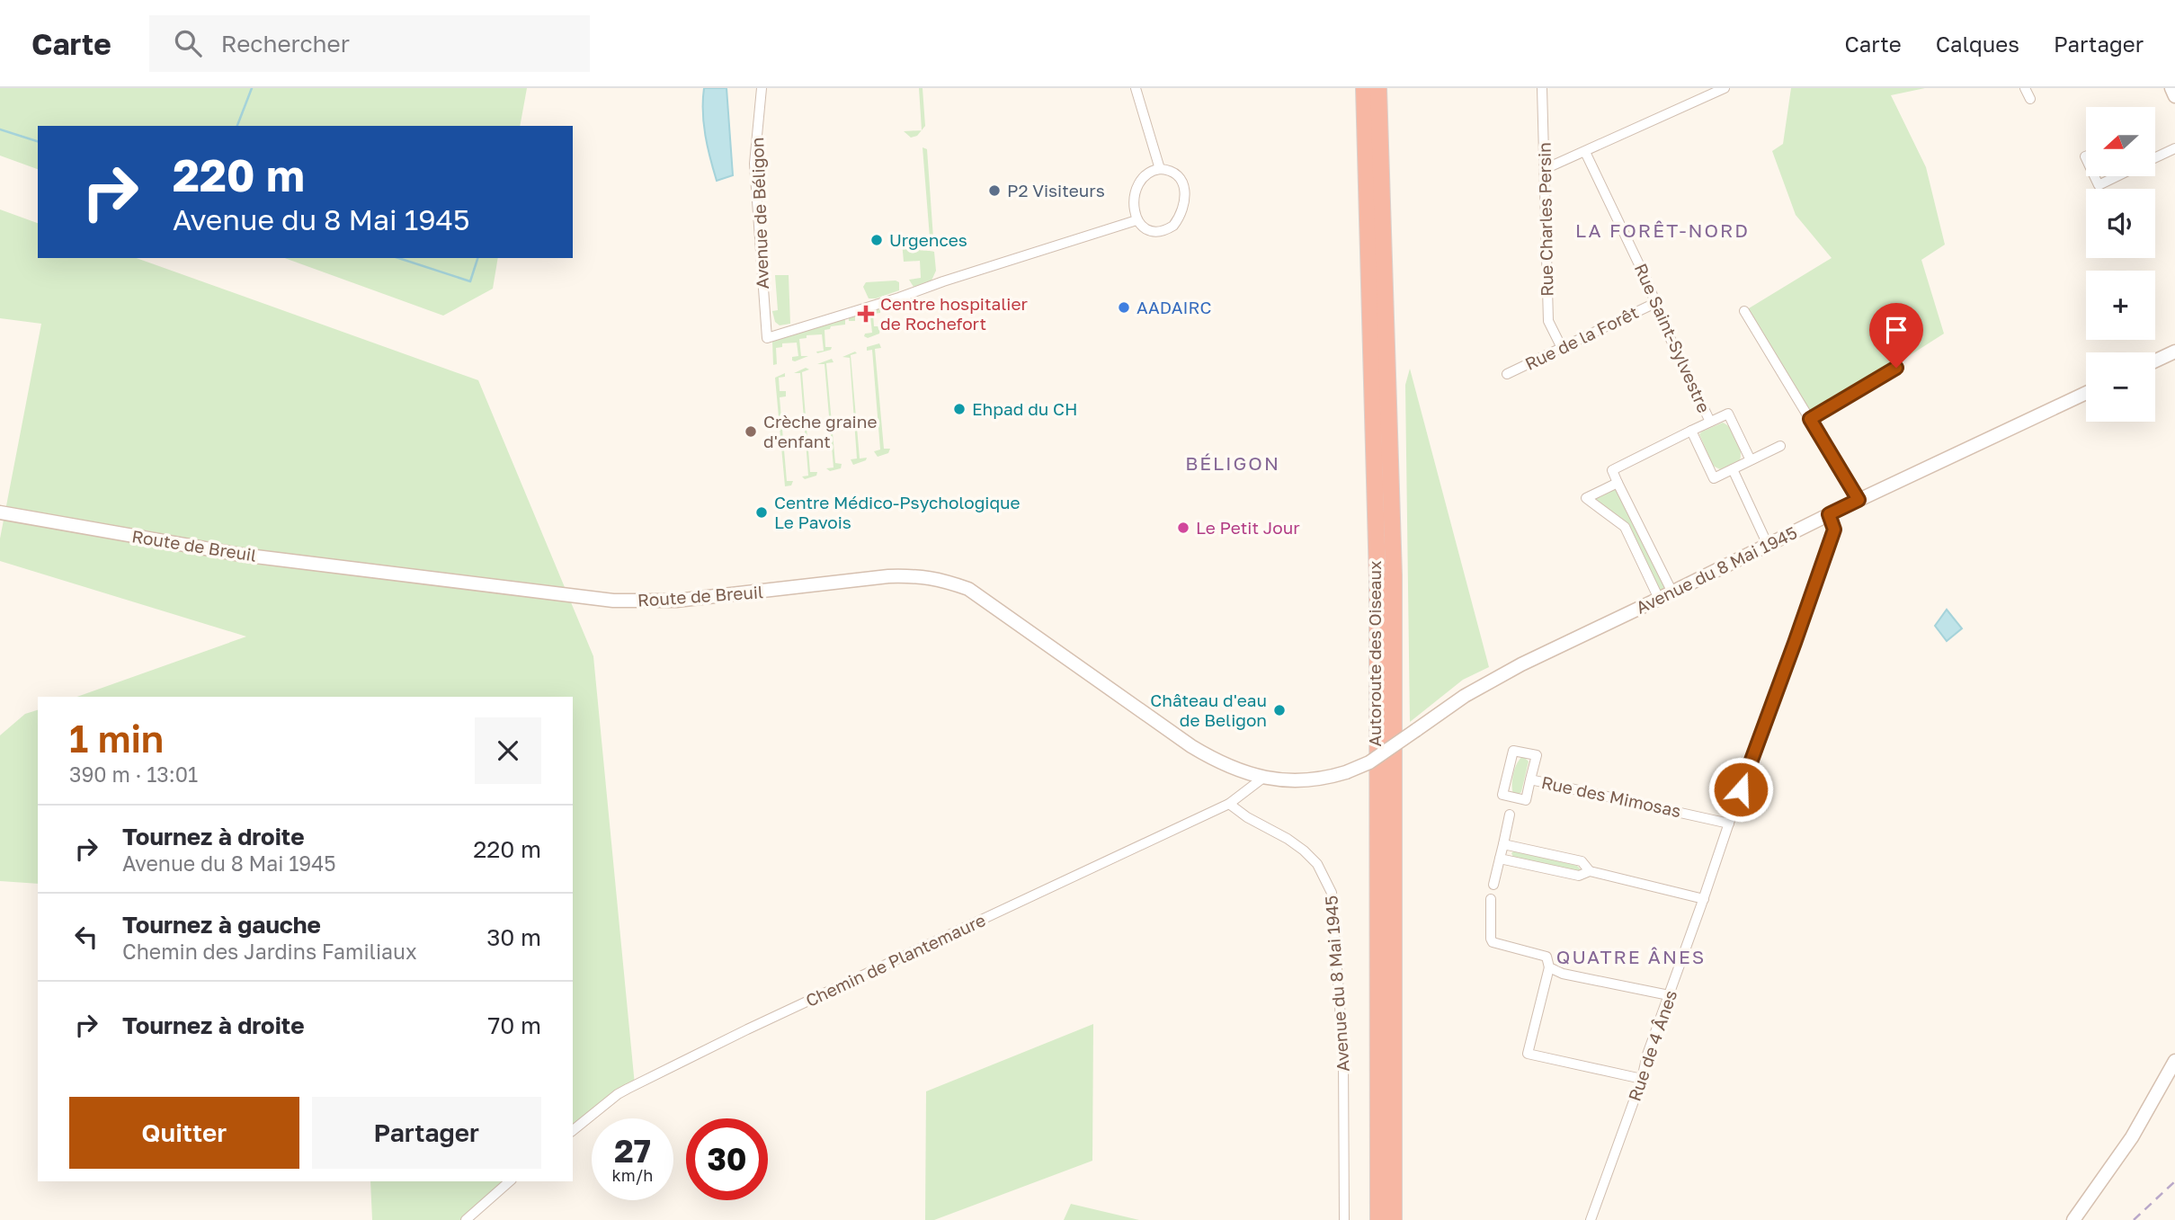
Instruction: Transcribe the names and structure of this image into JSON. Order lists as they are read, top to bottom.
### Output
{
  "streets": {
    "highway": ["Autoroute des Oiseaux"],
    "street": [
      "Avenue de Béligon",
      "Rue Charles Persin",
      "Rue de la Forêt",
      "Rue Saint-Sylvestre",
      "Route de Breuil",
      "Avenue du 8 Mai 1945",
      "Rue des Mimosas",
      "Chemin de Plantemaure",
      "Rue de 4 Ânes"
    ]
  },
  "crossings": [
    ["Rue Charles Persin", "Rue de la Forêt"],
    ["Rue de la Forêt", "Rue Saint-Sylvestre"],
    ["Route de Breuil", "Avenue du 8 Mai 1945"],
    ["Avenue du 8 Mai 1945", "Chemin de Plantemaure"],
    ["Avenue du 8 Mai 1945", "Rue de 4 Ânes"],
    ["Rue des Mimosas", "Rue de 4 Ânes"]
  ],
  "districts": ["LA FORÊT-NORD", "BÉLIGON", "QUATRE ÂNES"],
  "places": {
    "other": [
      "P2 Visiteurs",
      "Urgences",
      "AADAIRC",
      "Ehpad du CH",
      "Crèche graine d'enfant",
      "Centre Médico-Psychologique Le Pavois",
      "Le Petit Jour",
      "Château d'eau de Beligon"
    ],
    "health": ["Centre hospitalier de Rochefort"]
  },
  "north": "left",
  "page": {
    "header": "Carte",
    "search": "Rechercher",
    "nav": ["Carte", "Calques", "Partager"],
    "map_buttons": ["+", "−"],
    "turn": ["220 m", "Avenue du 8 Mai 1945"],
    "heading": ["1 min", "390 m · 13:01"],
    "list": [
      {
        "name": "Tournez à droite",
        "note": "Avenue du 8 Mai 1945",
        "value": "220 m"
      },
      {
        "name": "Tournez à gauche",
        "note": "Chemin des Jardins Familiaux",
        "value": "30 m"
      },
      {
        "name": "Tournez à droite",
        "value": "70 m"
      }
    ],
    "buttons": ["Quitter", "Partager"],
    "speed": "27 km/h",
    "limit": "30"
  }
}
